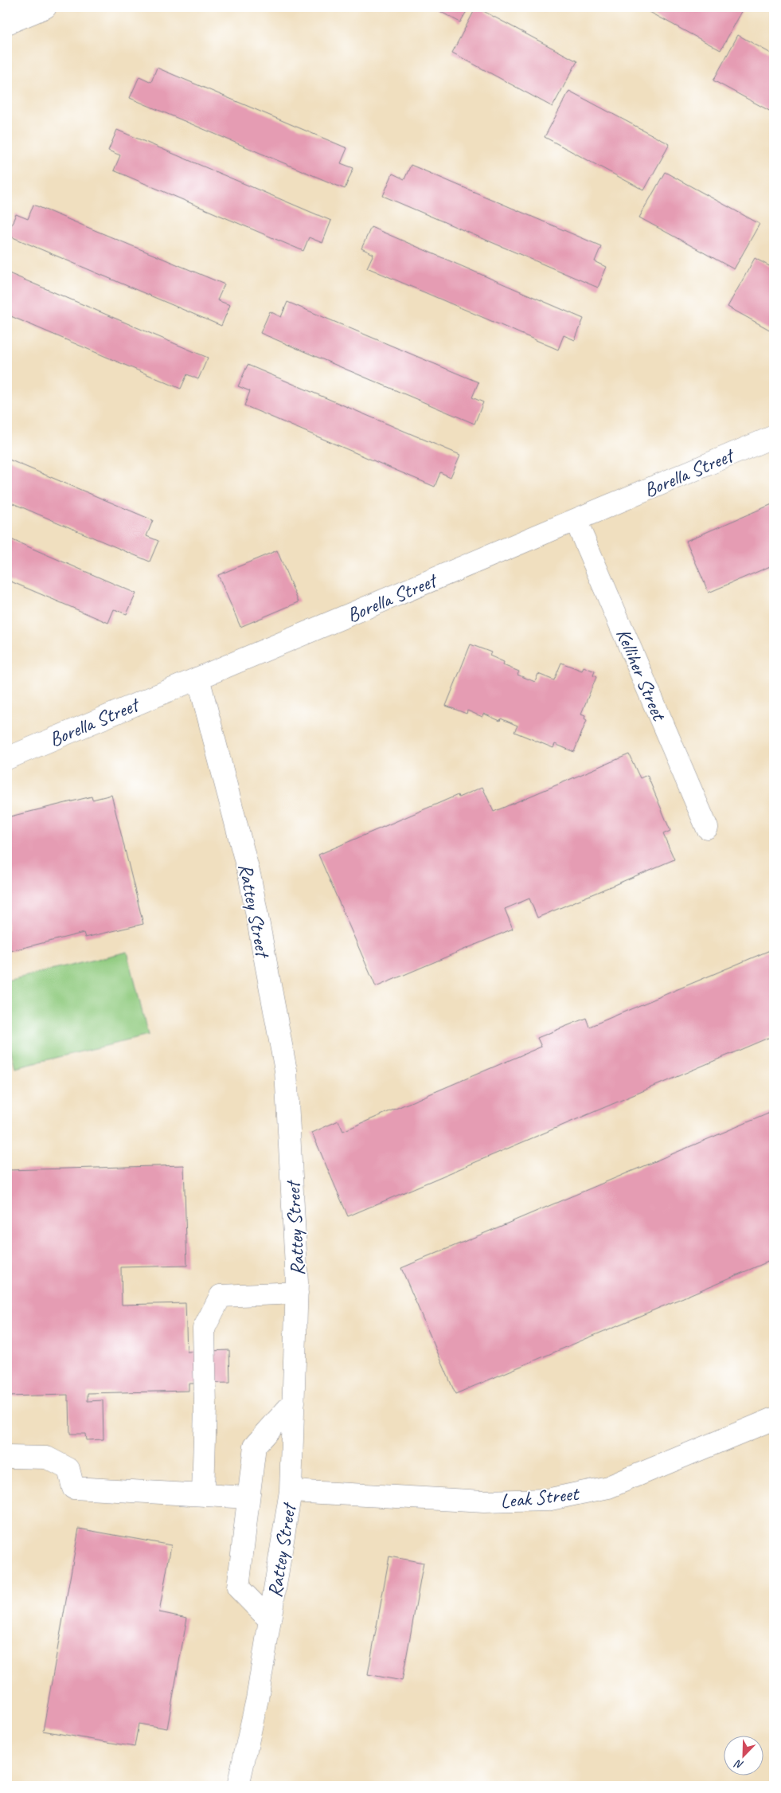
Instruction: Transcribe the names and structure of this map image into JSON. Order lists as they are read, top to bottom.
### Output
{
  "streets": {
    "lane": [
      "Borella Street",
      "Kelliher Street",
      "Rattey Street",
      "Leak Street"
    ]
  },
  "crossings": [
    ["Borella Street", "Kelliher Street"],
    ["Borella Street", "Rattey Street"],
    ["Rattey Street", "Leak Street"]
  ],
  "north": "bottom left"
}
